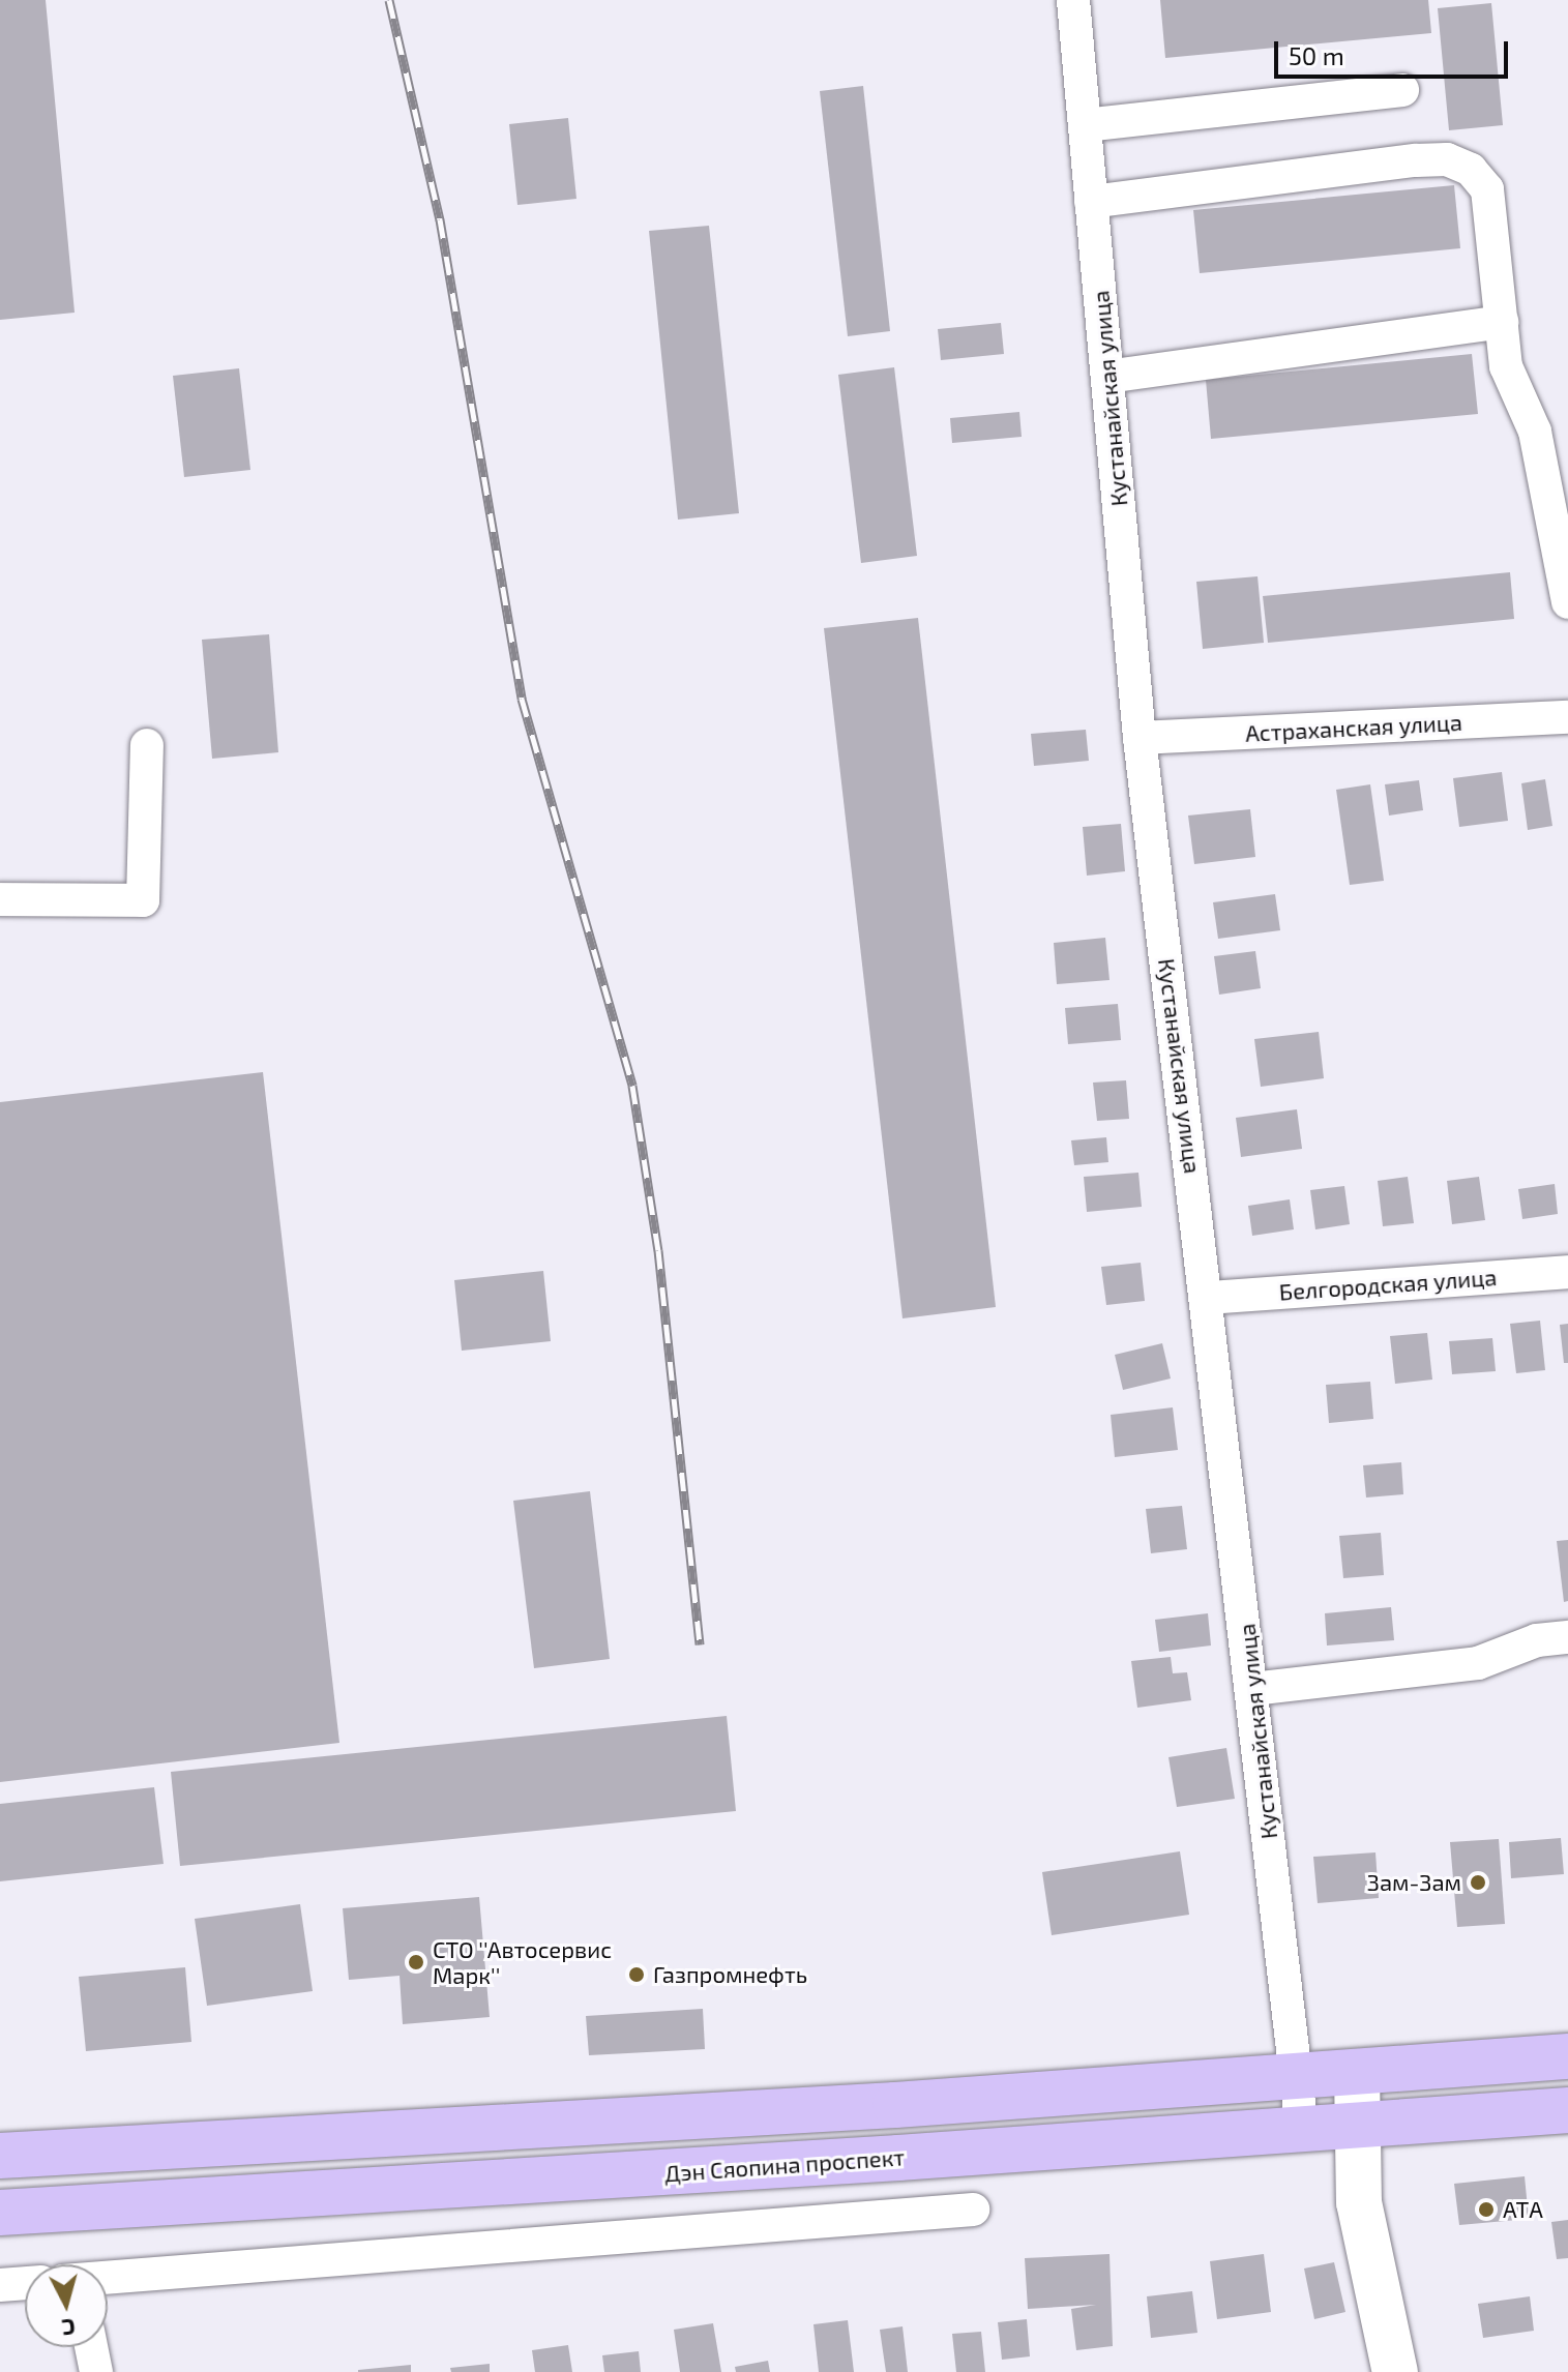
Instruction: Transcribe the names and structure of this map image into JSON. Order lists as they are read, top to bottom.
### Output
{
  "streets": {
    "main road": ["Дэн Сяопина проспект"],
    "street": ["Кустанайская улица", "Астраханская улица", "Белгородская улица"]
  },
  "crossings": [
    ["Кустанайская улица", "Астраханская улица"],
    ["Кустанайская улица", "Белгородская улица"],
    ["Кустанайская улица", "Дэн Сяопина проспект"]
  ],
  "places": [
    "Зам-Зам",
    "СТО ''Автосервис Марк''",
    "Газпромнефть",
    "АТА"
  ],
  "scale_bar": "50 m",
  "north": "bottom"
}
